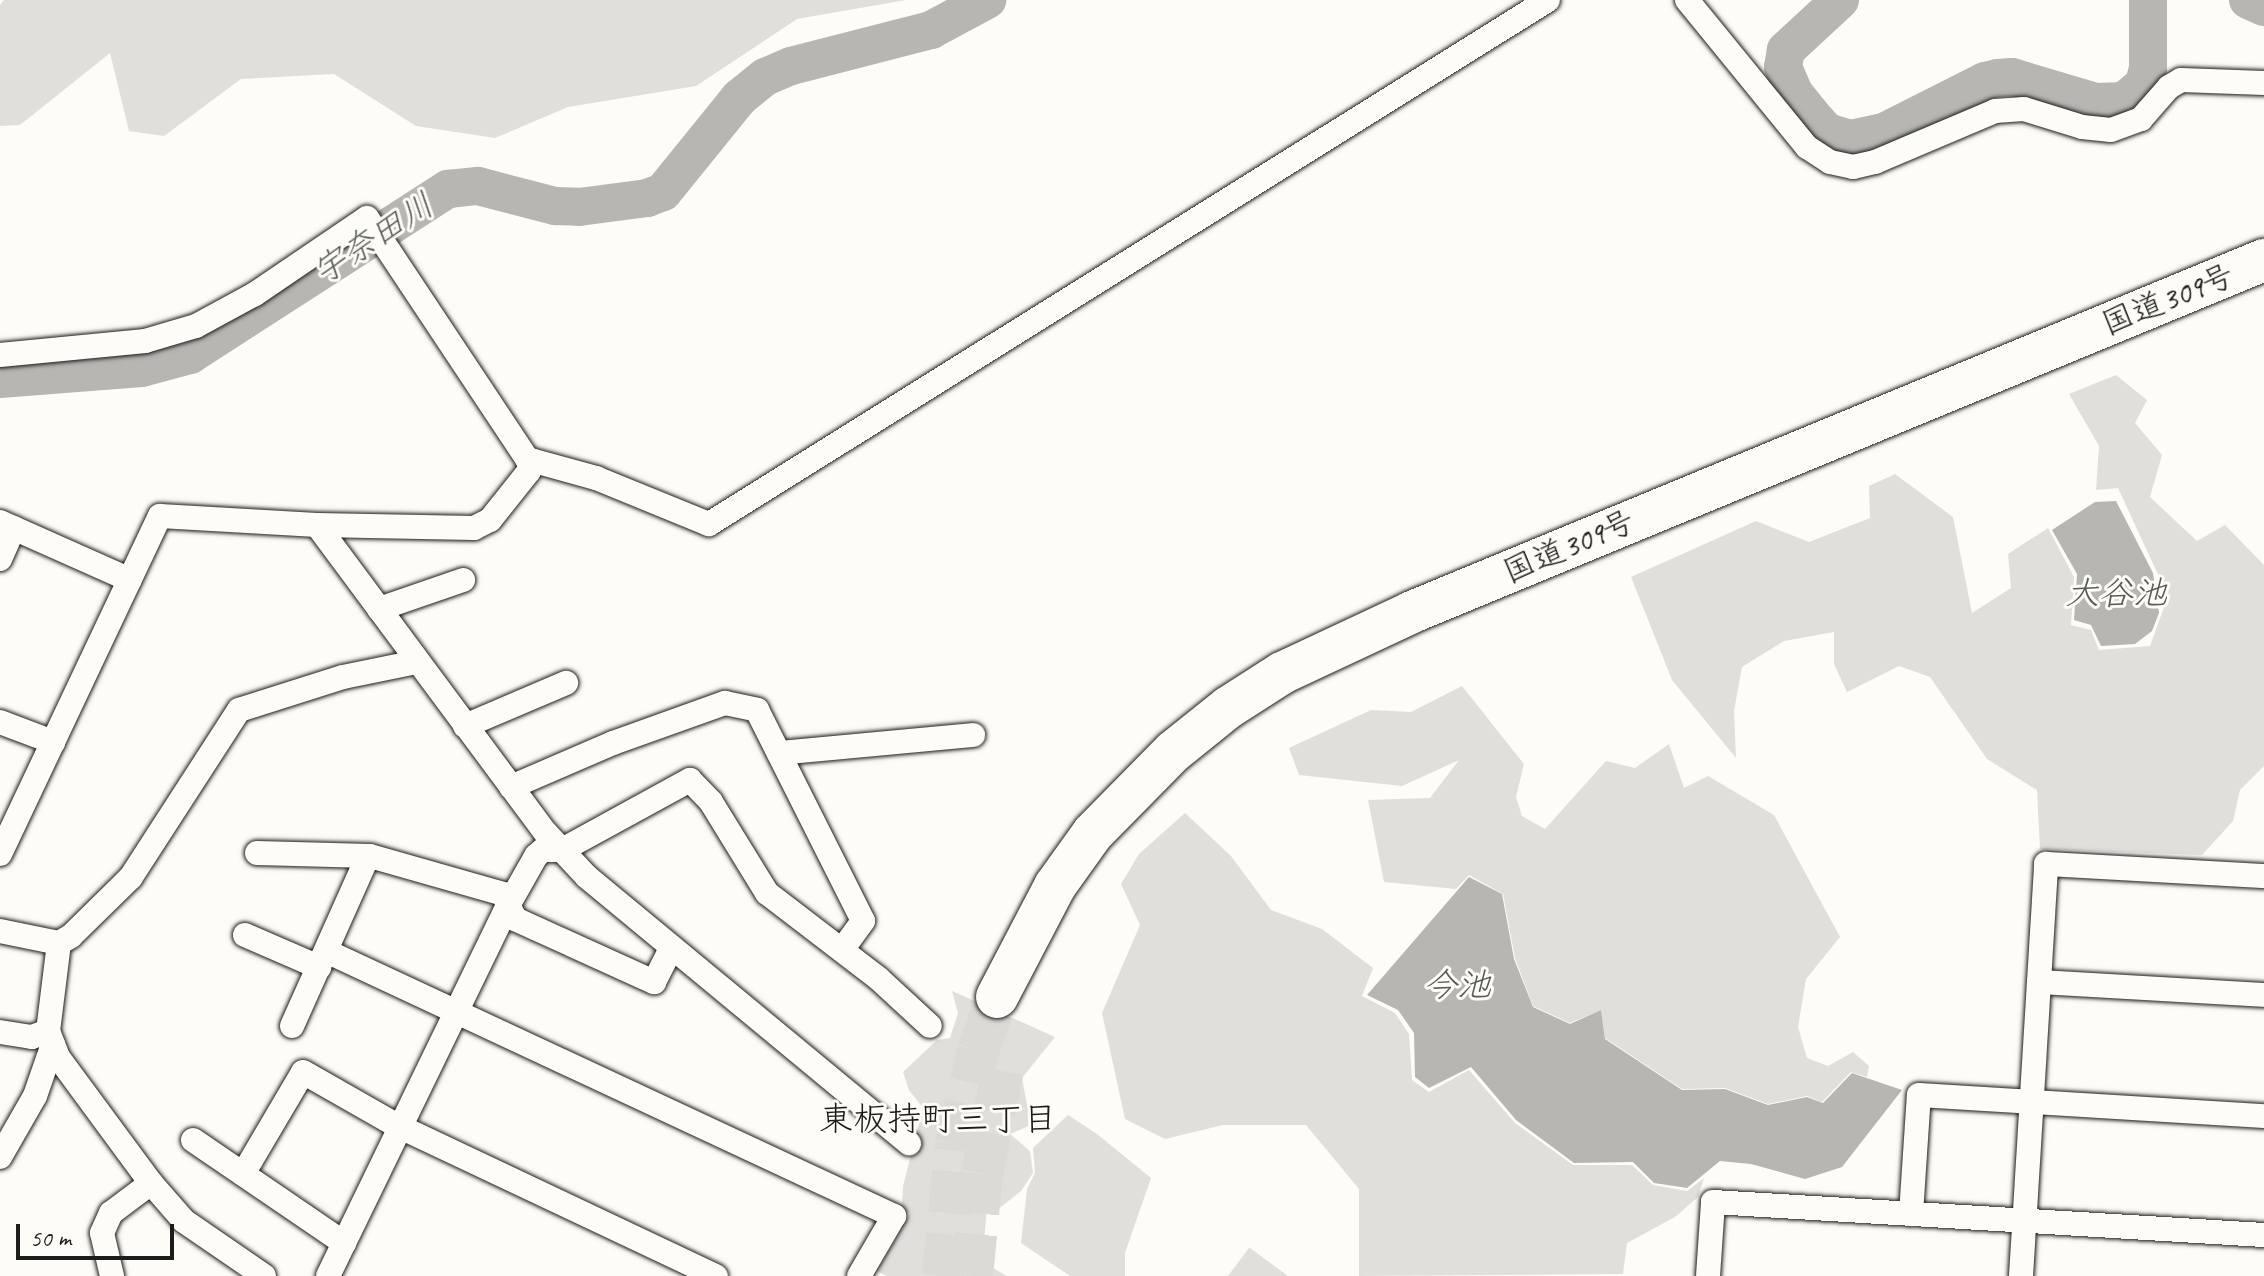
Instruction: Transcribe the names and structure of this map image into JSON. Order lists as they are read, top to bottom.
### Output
{
  "streets": {
    "highway": ["国道309号"]
  },
  "districts": ["東板持町三丁目"],
  "water": ["宇奈田川", "大谷池", "今池"],
  "scale_bar": "50 m"
}
